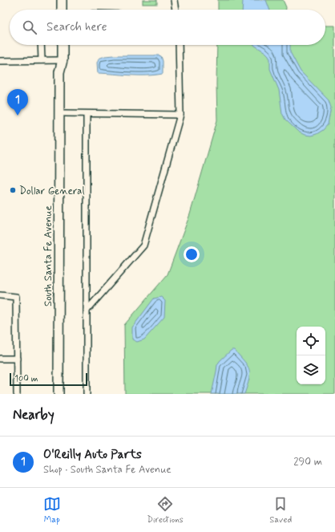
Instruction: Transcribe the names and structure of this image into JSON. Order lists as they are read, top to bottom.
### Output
{
  "streets": {
    "main road": ["South Santa Fe Avenue"]
  },
  "places": ["Dollar General"],
  "scale_bar": "100 m",
  "page": {
    "search": "Search here",
    "pins": "1",
    "scale": "100 m",
    "heading": "Nearby",
    "list": [
      {
        "mark": "1",
        "name": "O'Reilly Auto Parts",
        "note": "Shop · South Santa Fe Avenue",
        "value": "290 m"
      }
    ],
    "nav": ["Map", "Directions", "Saved"]
  }
}
